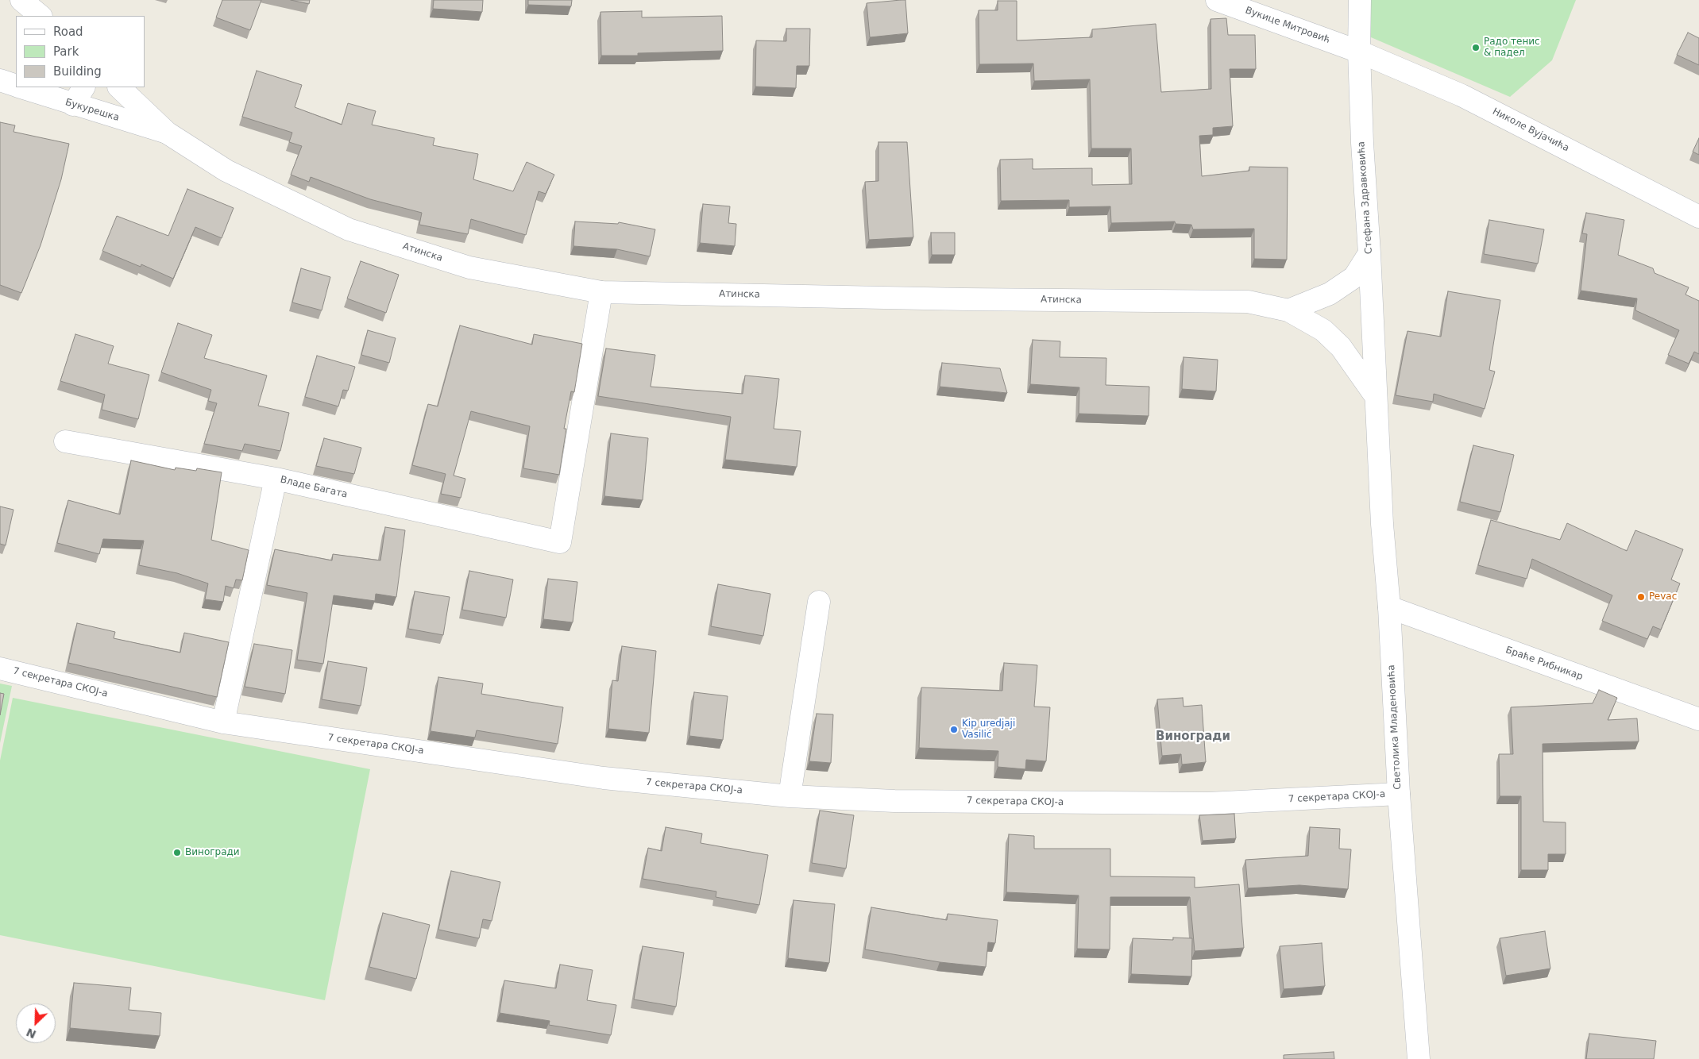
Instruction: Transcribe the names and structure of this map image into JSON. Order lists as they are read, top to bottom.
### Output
{
  "streets": {
    "street": [
      "Вукице Митровић",
      "Букурешка",
      "Николе Вујачића",
      "Стефана Здравковића",
      "Атинска",
      "Владе Багата",
      "Браће Рибникар",
      "7 секретара СКОЈ-а",
      "Светолика Младеновића"
    ]
  },
  "crossings": [
    ["Вукице Митровић", "Николе Вујачића"],
    ["Вукице Митровић", "Стефана Здравковића"],
    ["Букурешка", "Атинска"],
    ["Николе Вујачића", "Стефана Здравковића"],
    ["Стефана Здравковића", "Атинска"],
    ["Стефана Здравковића", "Светолика Младеновића"],
    ["Атинска", "Владе Багата"],
    ["Атинска", "Светолика Младеновића"],
    ["Браће Рибникар", "Светолика Младеновића"],
    ["7 секретара СКОЈ-а", "Светолика Младеновића"]
  ],
  "districts": ["Виногради"],
  "places": [
    "Радо тенис & падел",
    "Pevac",
    "Kip uredjaji Vasilić",
    "Виногради"
  ],
  "legend": ["Road", "Park", "Building"],
  "north": "bottom left"
}
